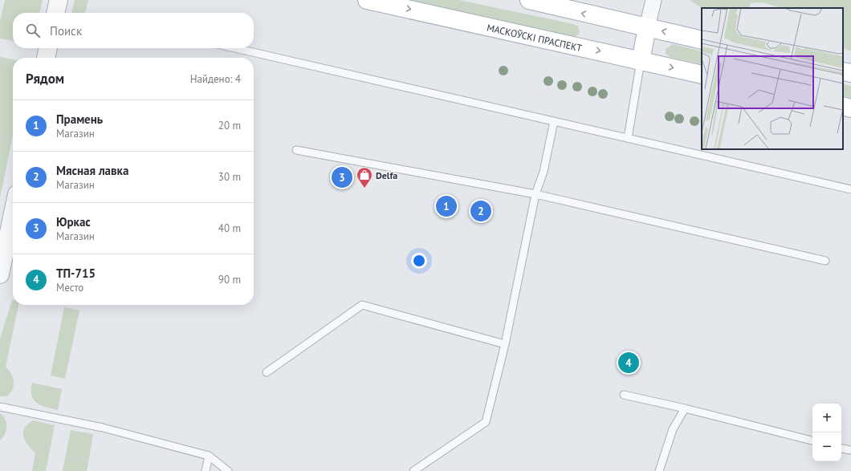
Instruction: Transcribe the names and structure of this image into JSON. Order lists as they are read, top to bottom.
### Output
{
  "streets": {
    "main road": ["МАСКОЎСКІ ПРАСПЕКТ"]
  },
  "places": {
    "shop": ["Delfa"]
  },
  "page": {
    "search": "Поиск",
    "heading": ["Рядом", "Найдено: 4"],
    "list": [
      {
        "mark": "1",
        "name": "Прамень",
        "note": "Магазин",
        "value": "20 m"
      },
      {
        "mark": "2",
        "name": "Мясная лавка",
        "note": "Магазин",
        "value": "30 m"
      },
      {
        "mark": "3",
        "name": "Юркас",
        "note": "Магазин",
        "value": "40 m"
      },
      {
        "mark": "4",
        "name": "ТП-715",
        "note": "Место",
        "value": "90 m"
      }
    ],
    "pins": [
      "3",
      "1",
      "2",
      "4"
    ],
    "map_buttons": ["+", "−"]
  }
}
